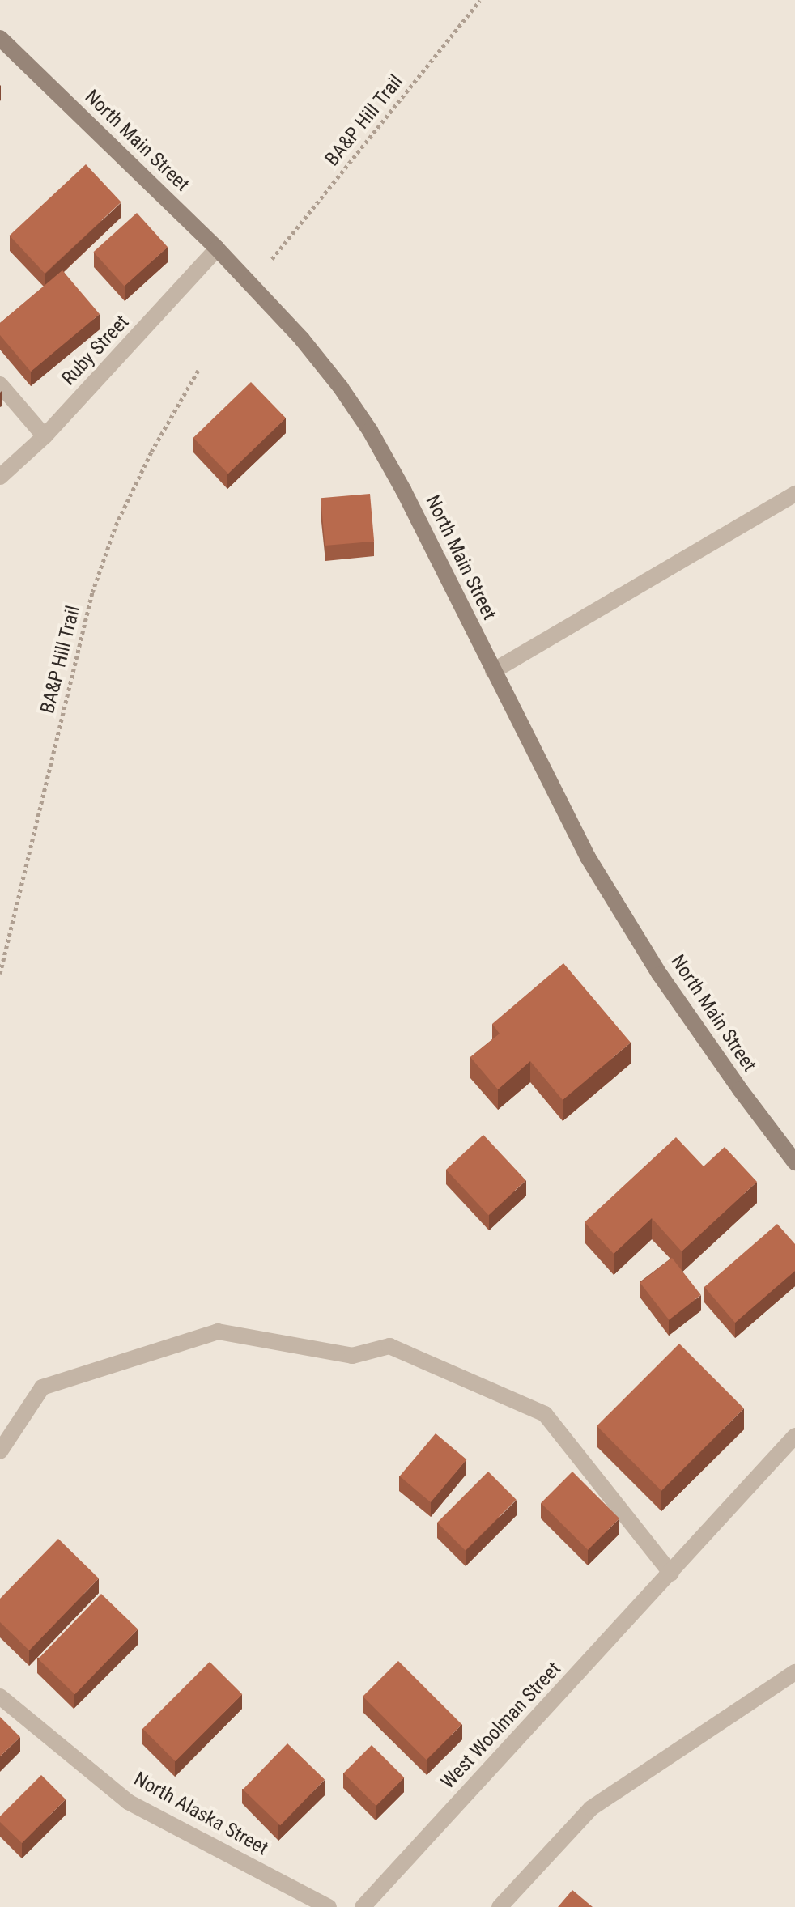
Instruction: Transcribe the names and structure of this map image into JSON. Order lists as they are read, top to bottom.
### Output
{
  "streets": {
    "main road": ["North Main Street"],
    "street": ["Ruby Street", "West Woolman Street", "North Alaska Street"],
    "path": ["BA&P Hill Trail"]
  },
  "crossings": [
    ["North Main Street", "Ruby Street"]
  ]
}
